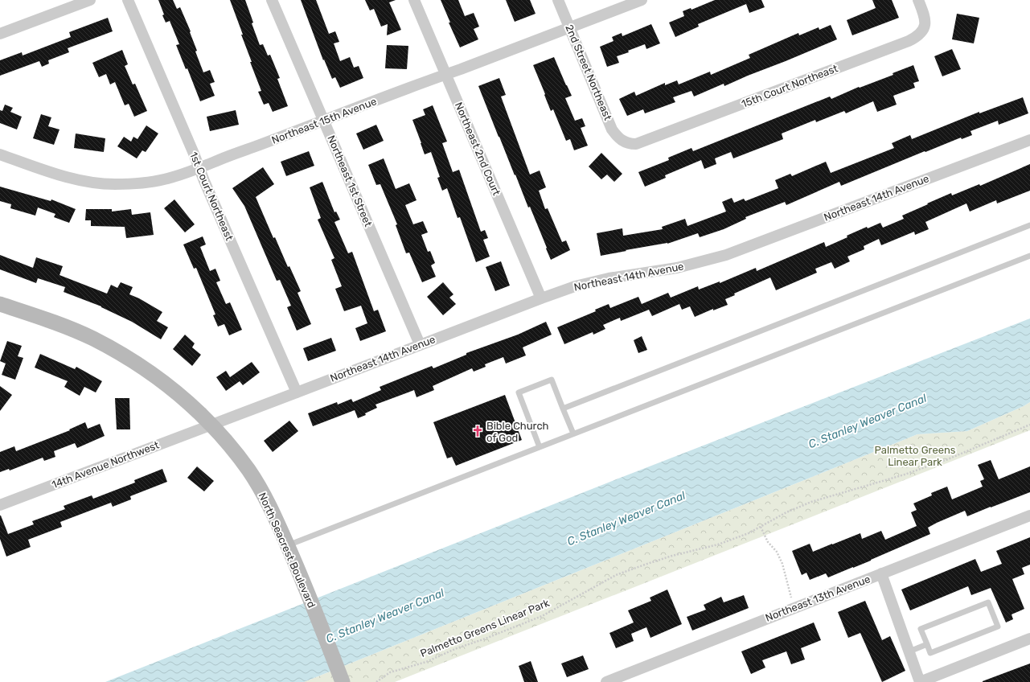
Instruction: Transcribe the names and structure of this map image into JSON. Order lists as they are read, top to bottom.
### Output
{
  "streets": {
    "street": [
      "2nd Street Northeast",
      "15th Court Northeast",
      "Northeast 15th Avenue",
      "Northeast 2nd Court",
      "Northeast 1st Street",
      "1st Court Northeast",
      "Northeast 14th Avenue",
      "14th Avenue Northwest",
      "North Seacrest Boulevard",
      "Northeast 13th Avenue"
    ],
    "path": ["Palmetto Greens Linear Park"]
  },
  "crossings": [
    ["2nd Street Northeast", "15th Court Northeast"],
    ["2nd Street Northeast", "Northeast 15th Avenue"],
    ["Northeast 15th Avenue", "Northeast 2nd Court"],
    ["Northeast 15th Avenue", "Northeast 1st Street"],
    ["Northeast 15th Avenue", "1st Court Northeast"],
    ["Northeast 2nd Court", "Northeast 14th Avenue"],
    ["Northeast 1st Street", "Northeast 14th Avenue"],
    ["1st Court Northeast", "Northeast 14th Avenue"],
    ["Northeast 14th Avenue", "14th Avenue Northwest"],
    ["Northeast 14th Avenue", "North Seacrest Boulevard"],
    ["14th Avenue Northwest", "North Seacrest Boulevard"]
  ],
  "water": ["C. Stanley Weaver Canal"],
  "parks": ["Palmetto Greens Linear Park"],
  "places": {
    "church": ["Bible Church of God"]
  }
}
